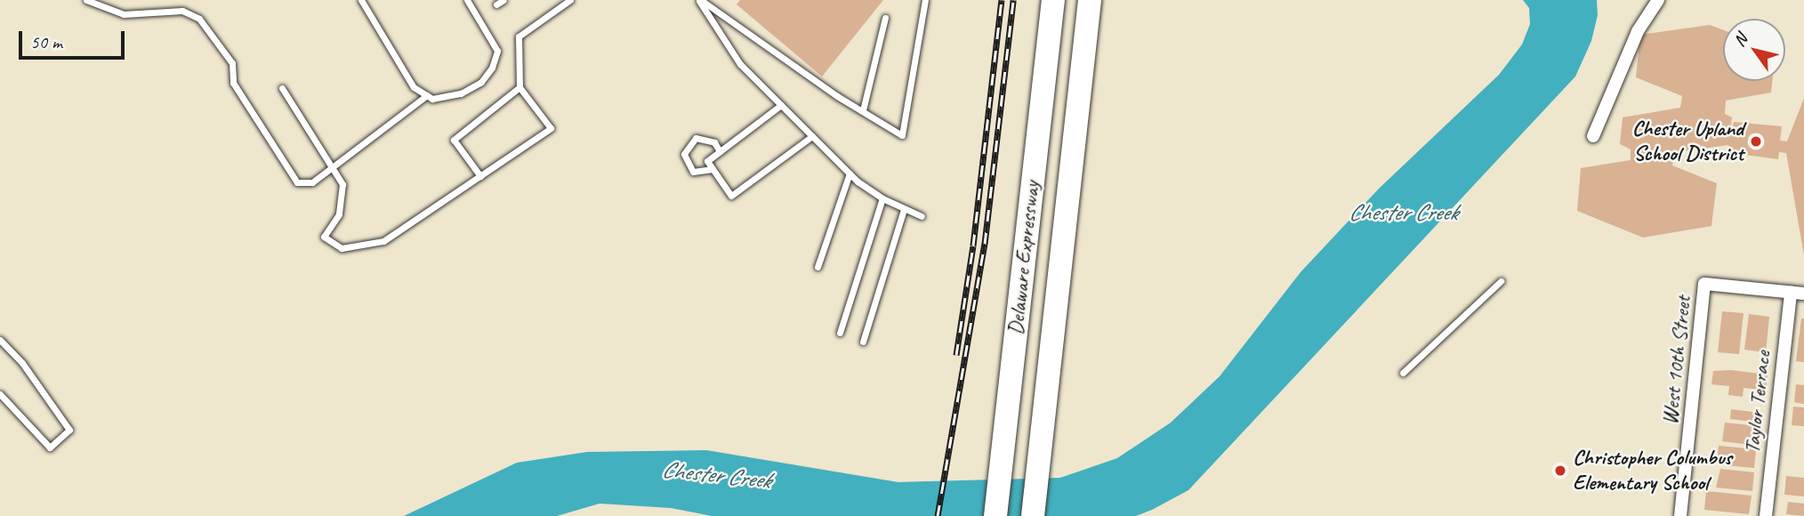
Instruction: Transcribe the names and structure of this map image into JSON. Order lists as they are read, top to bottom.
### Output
{
  "streets": {
    "highway": ["Delaware Expressway"],
    "street": ["West 10th Street", "Taylor Terrace"]
  },
  "crossings": [
    ["West 10th Street", "Taylor Terrace"]
  ],
  "water": ["Chester Creek"],
  "places": ["Chester Upland School District", "Christopher Columbus Elementary School"],
  "scale_bar": "50 m",
  "north": "top left"
}
